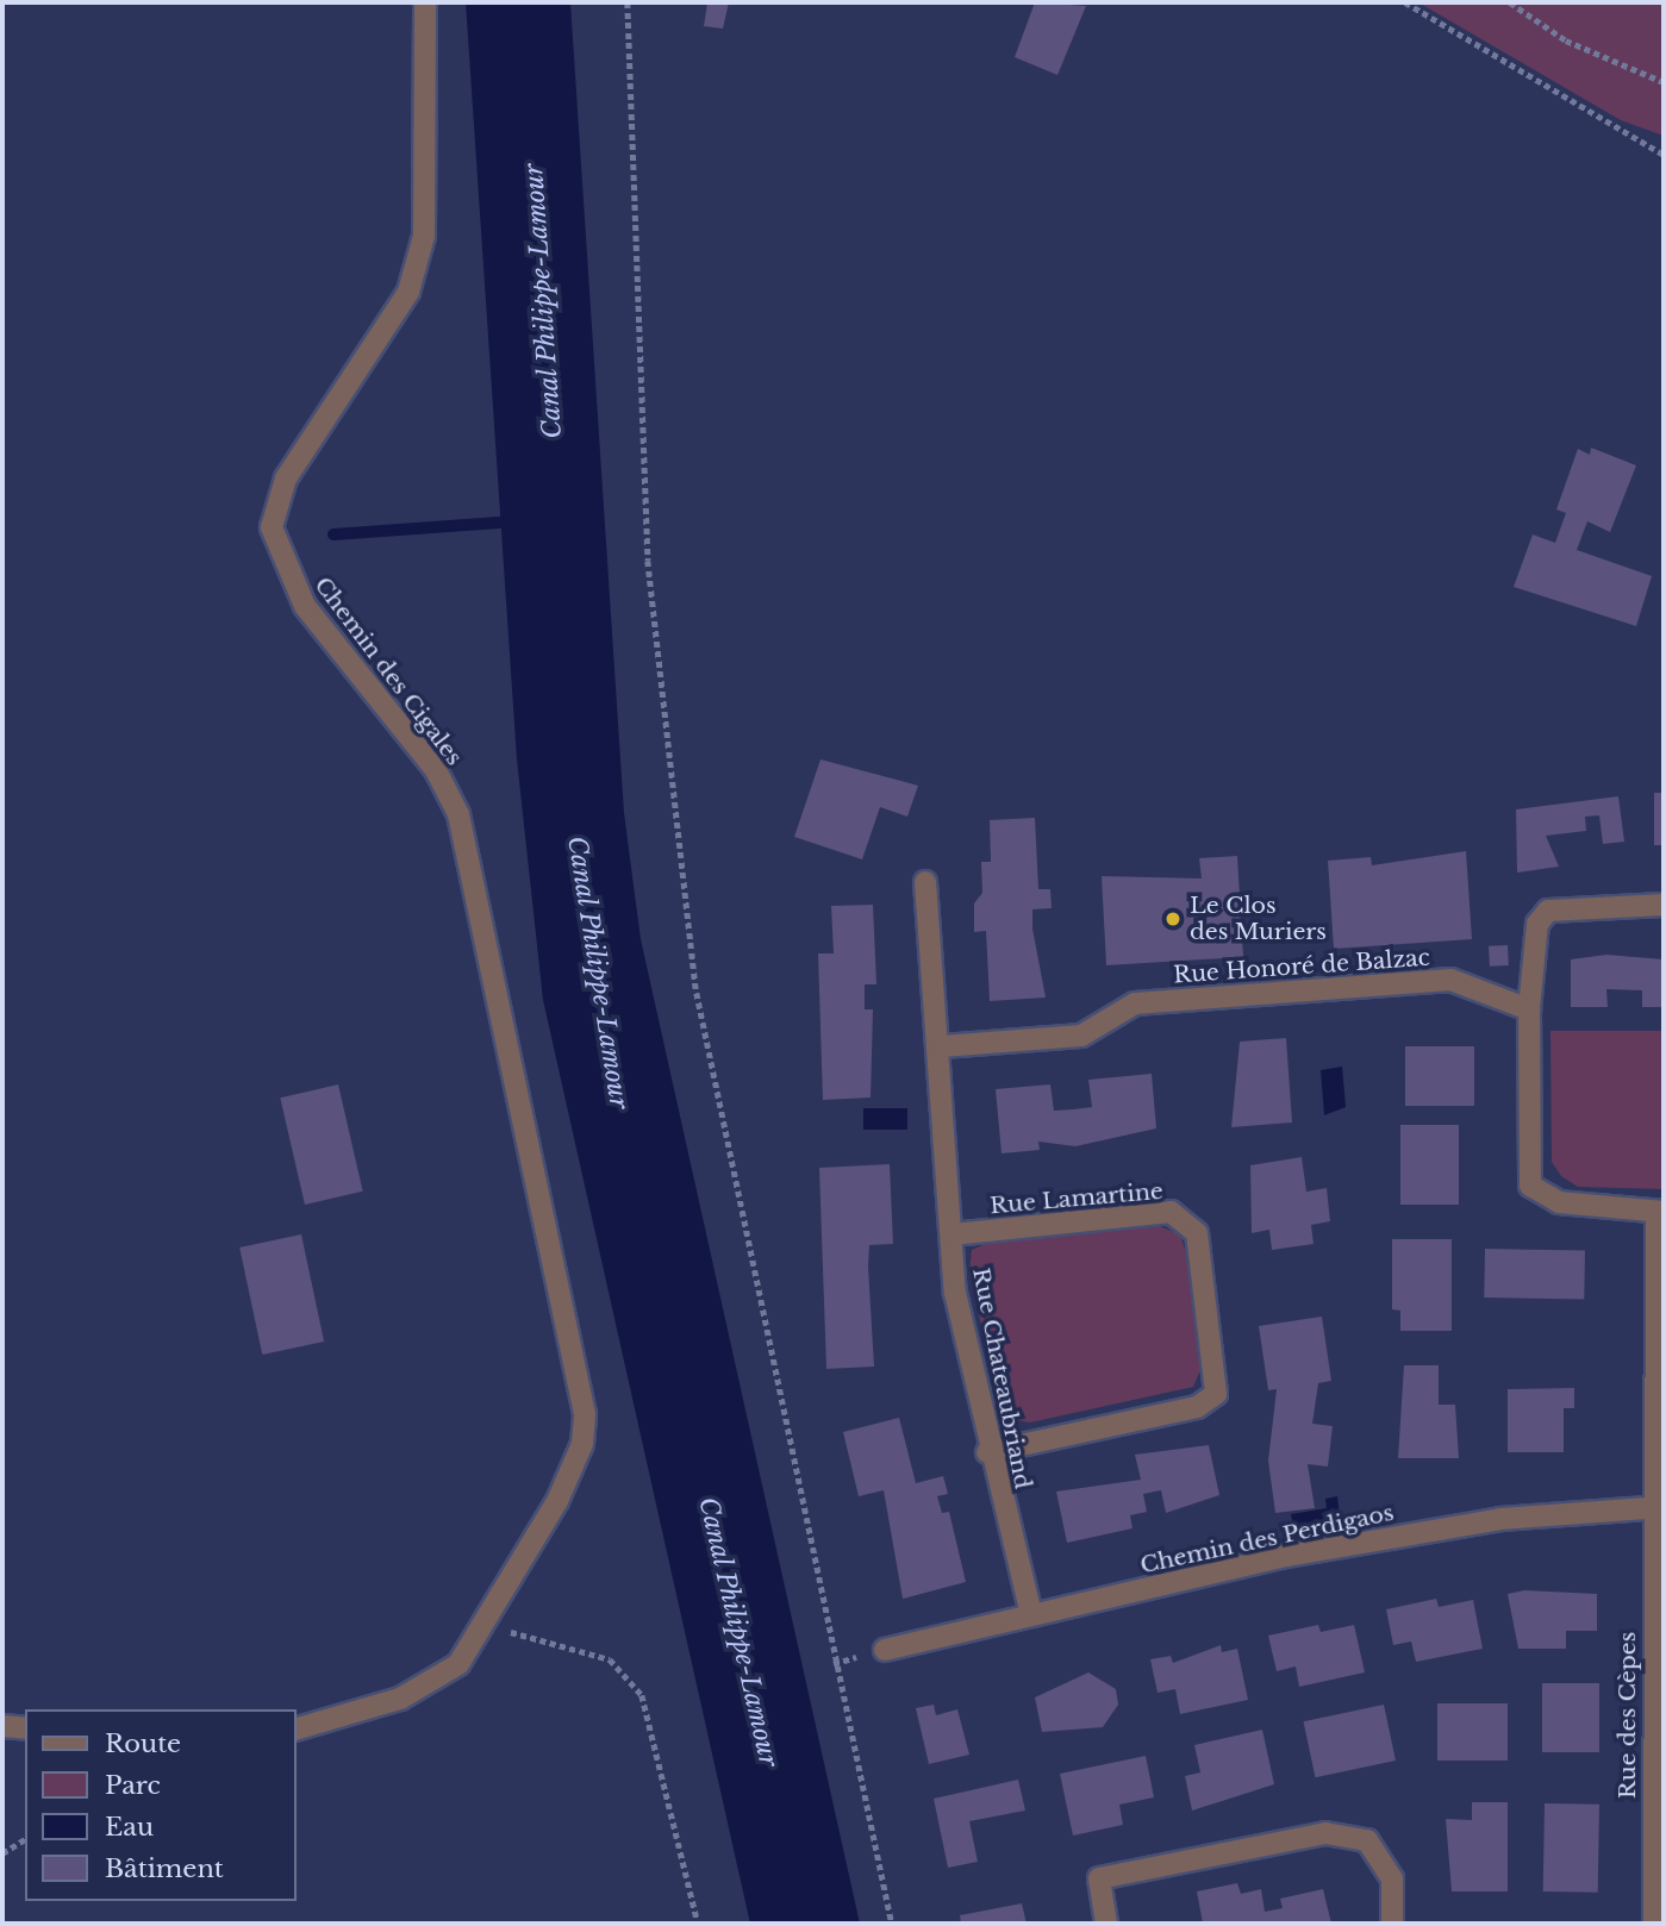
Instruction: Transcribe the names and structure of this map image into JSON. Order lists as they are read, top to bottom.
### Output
{
  "streets": {
    "street": [
      "Chemin des Cigales",
      "Rue Honoré de Balzac",
      "Rue Lamartine",
      "Rue Chateaubriand",
      "Chemin des Perdigaos",
      "Rue des Cèpes"
    ]
  },
  "crossings": [
    ["Rue Honoré de Balzac", "Rue Chateaubriand"],
    ["Rue Lamartine", "Rue Chateaubriand"],
    ["Rue Chateaubriand", "Chemin des Perdigaos"],
    ["Chemin des Perdigaos", "Rue des Cèpes"]
  ],
  "water": ["Canal Philippe-Lamour"],
  "places": ["Le Clos des Muriers"],
  "legend": [
    "Route",
    "Parc",
    "Eau",
    "Bâtiment"
  ]
}
